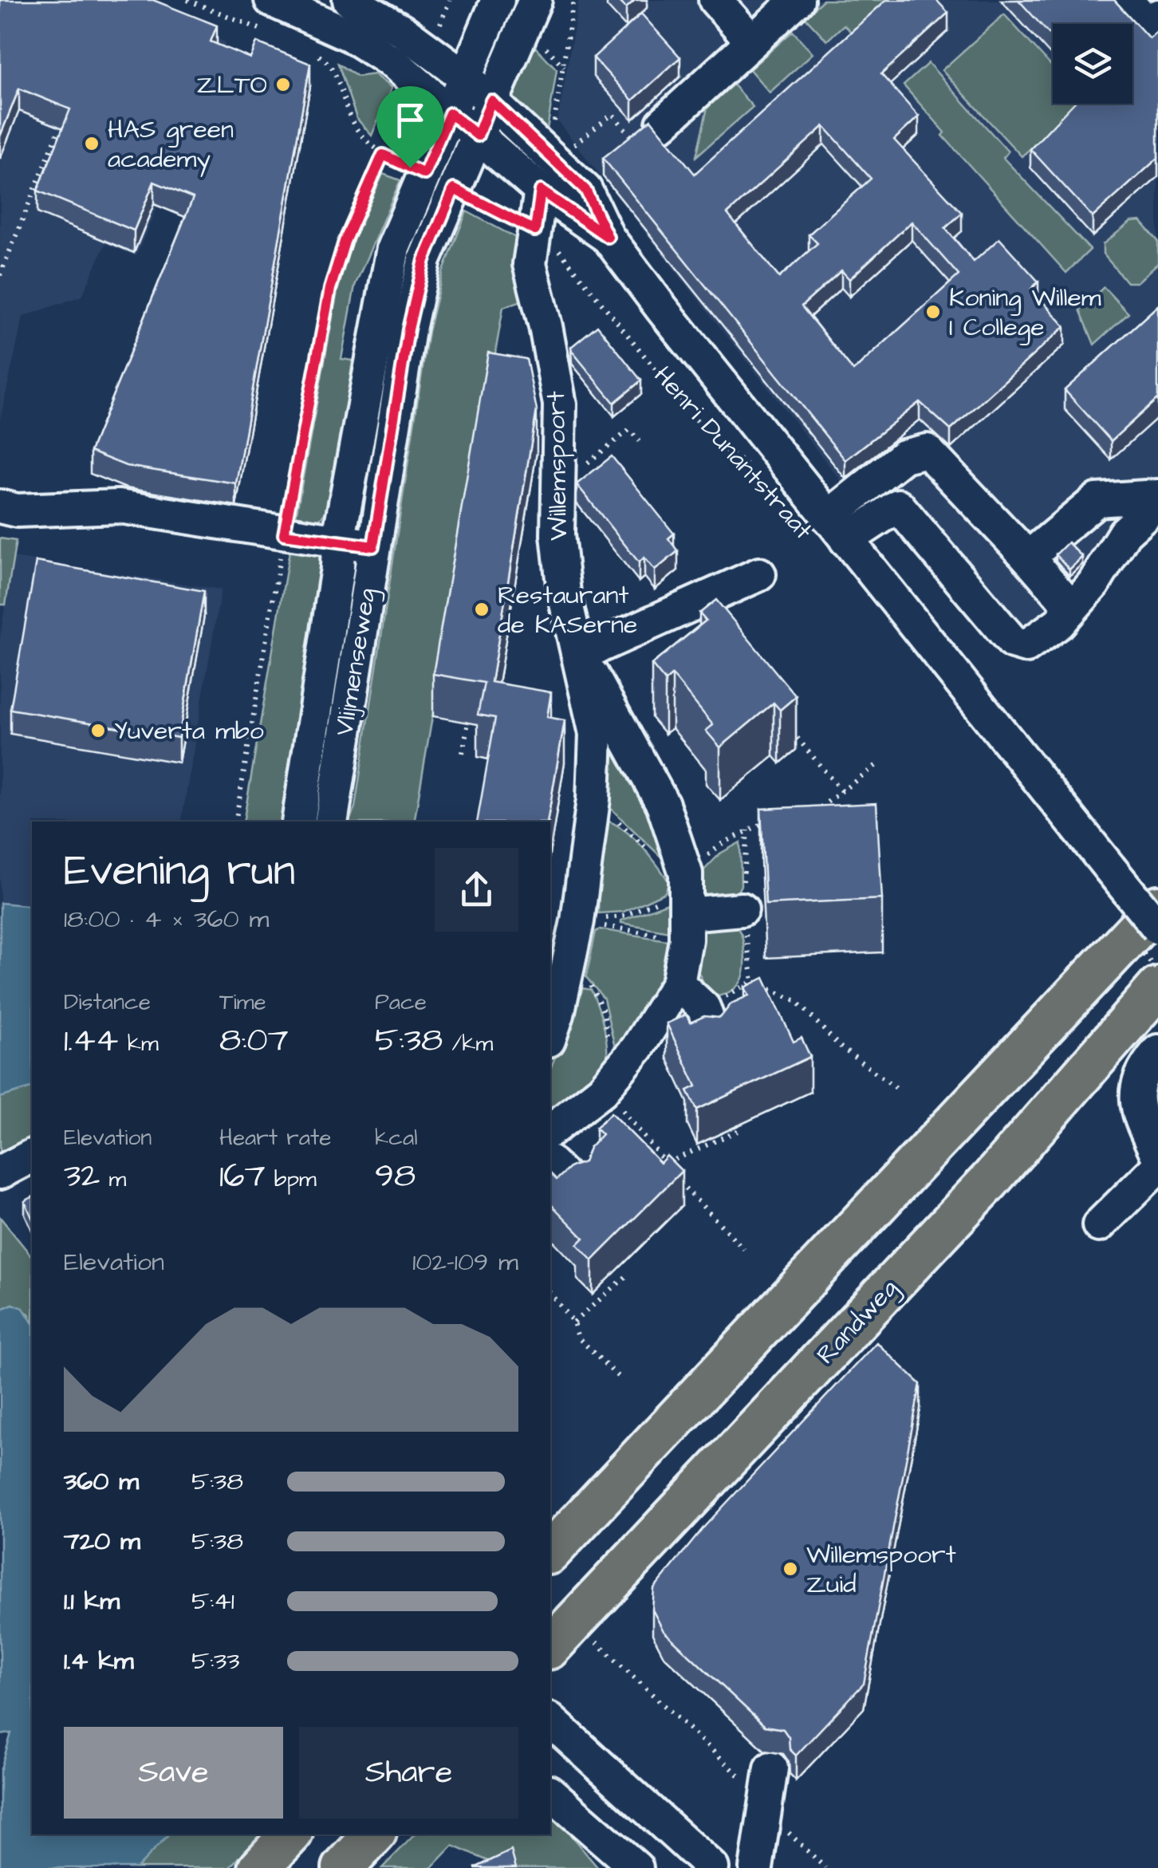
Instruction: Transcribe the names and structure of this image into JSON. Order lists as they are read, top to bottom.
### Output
{
  "streets": {
    "main road": ["Randweg"],
    "street": ["Henri Dunantstraat", "Willemspoort", "Vlijmenseweg"]
  },
  "crossings": [
    ["Henri Dunantstraat", "Willemspoort"],
    ["Henri Dunantstraat", "Vlijmenseweg"]
  ],
  "places": [
    "ZLTO",
    "HAS green academy",
    "Koning Willem I College",
    "Restaurant de KASerne",
    "Yuverta mbo",
    "Willemspoort Zuid"
  ],
  "page": {
    "heading": ["Evening run", "18:00 · 4 × 360 m"],
    "stats": [
      ["Distance", "1.44 km"],
      ["Time", "8:07"],
      ["Pace", "5:38 /km"],
      ["Elevation", "32 m"],
      ["Heart rate", "167 bpm"],
      ["kcal", "98"]
    ],
    "chart": ["Elevation", "102–109 m"],
    "list": [
      {
        "name": "360 m",
        "note": "5:38"
      },
      {
        "name": "720 m",
        "note": "5:38"
      },
      {
        "name": "1.1 km",
        "note": "5:41"
      },
      {
        "name": "1.4 km",
        "note": "5:33"
      }
    ],
    "buttons": ["Save", "Share"]
  }
}
